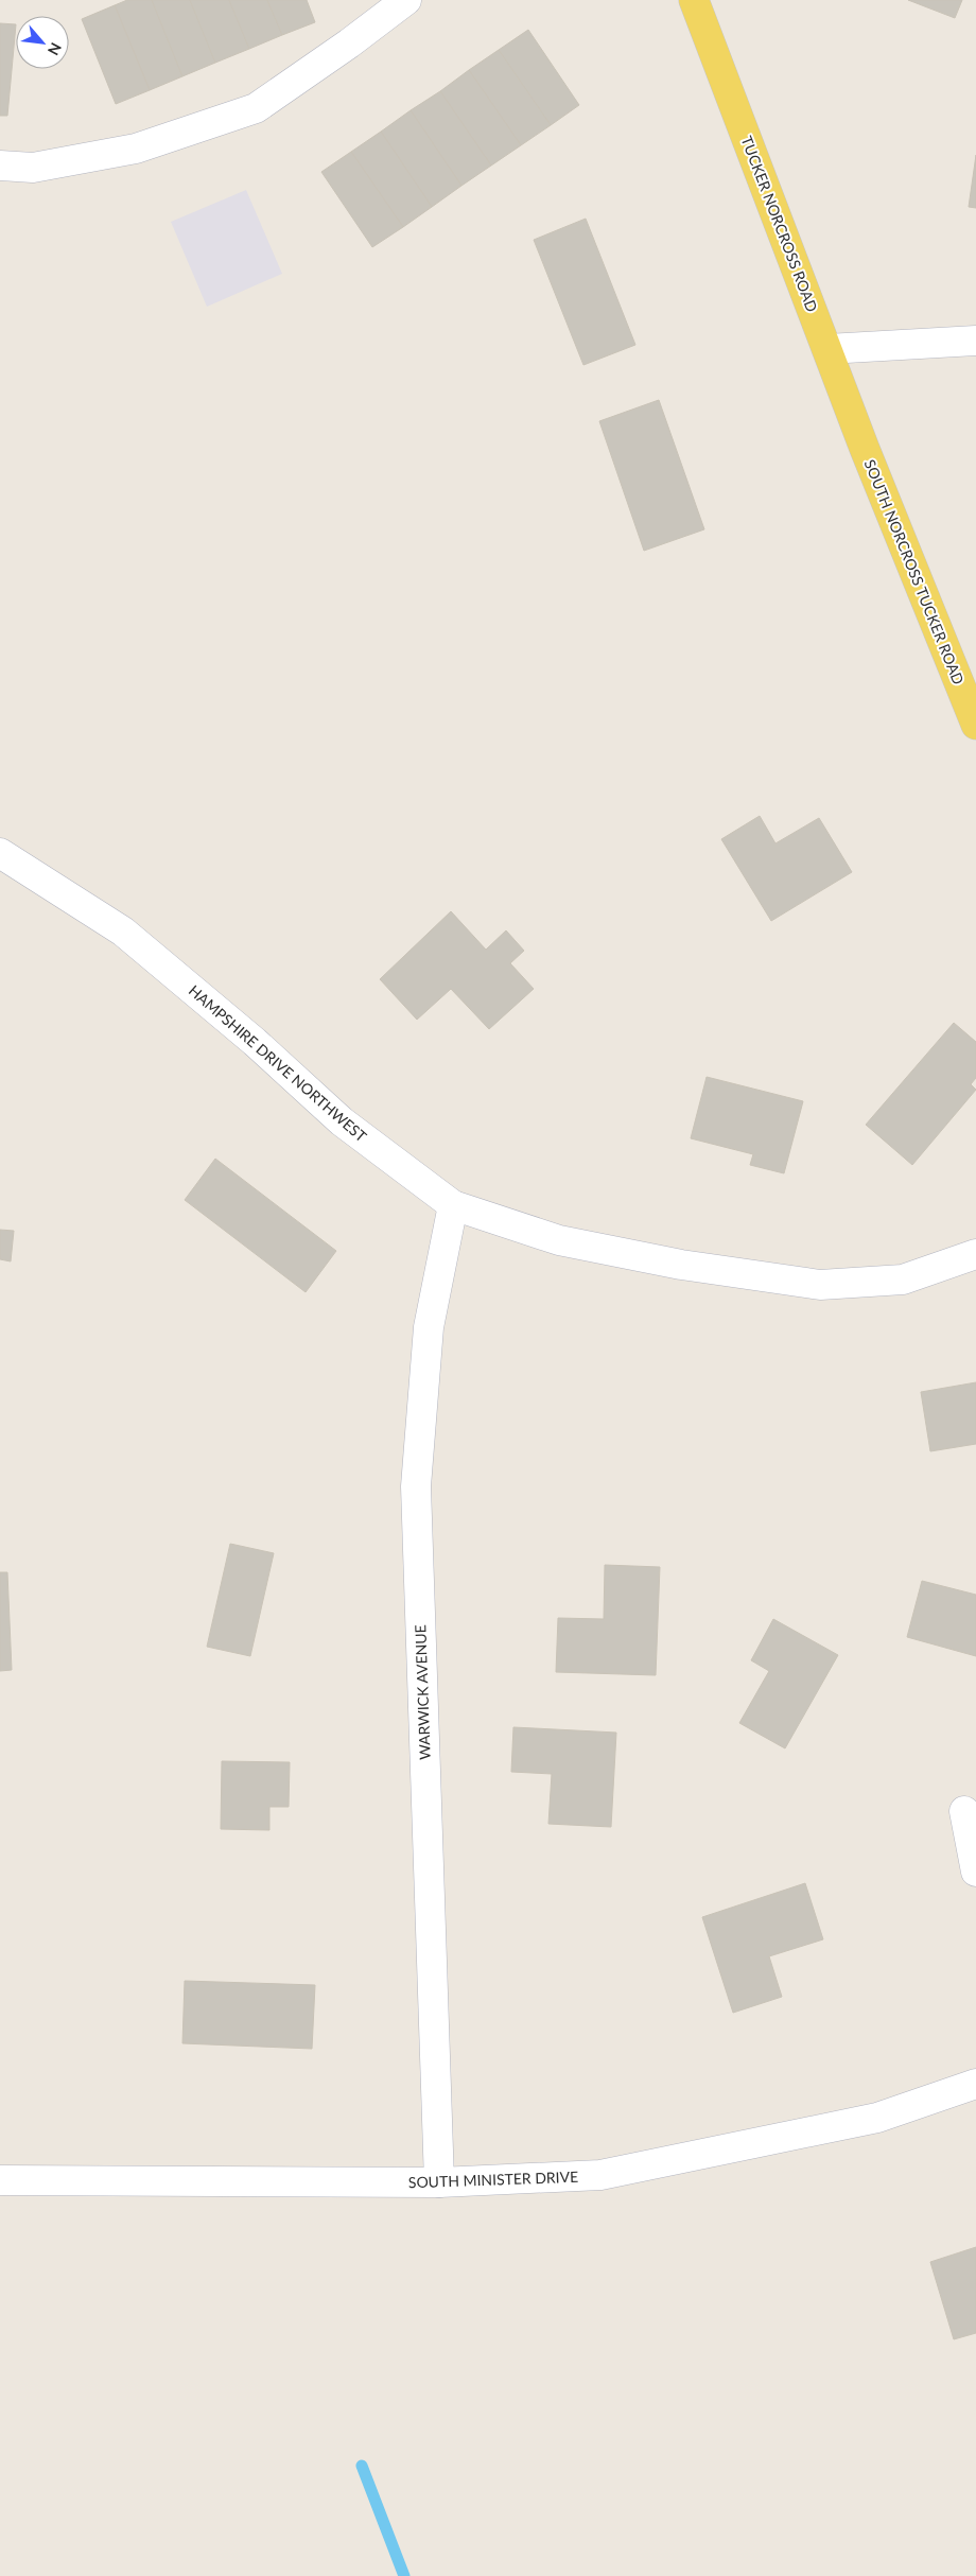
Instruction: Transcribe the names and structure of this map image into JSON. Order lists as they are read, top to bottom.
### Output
{
  "streets": {
    "main road": ["TUCKER NORCROSS ROAD", "SOUTH NORCROSS TUCKER ROAD"],
    "street": ["HAMPSHIRE DRIVE NORTHWEST", "WARWICK AVENUE", "SOUTH MINISTER DRIVE"]
  },
  "crossings": [
    ["TUCKER NORCROSS ROAD", "SOUTH NORCROSS TUCKER ROAD"],
    ["HAMPSHIRE DRIVE NORTHWEST", "WARWICK AVENUE"],
    ["WARWICK AVENUE", "SOUTH MINISTER DRIVE"]
  ],
  "north": "bottom right"
}
